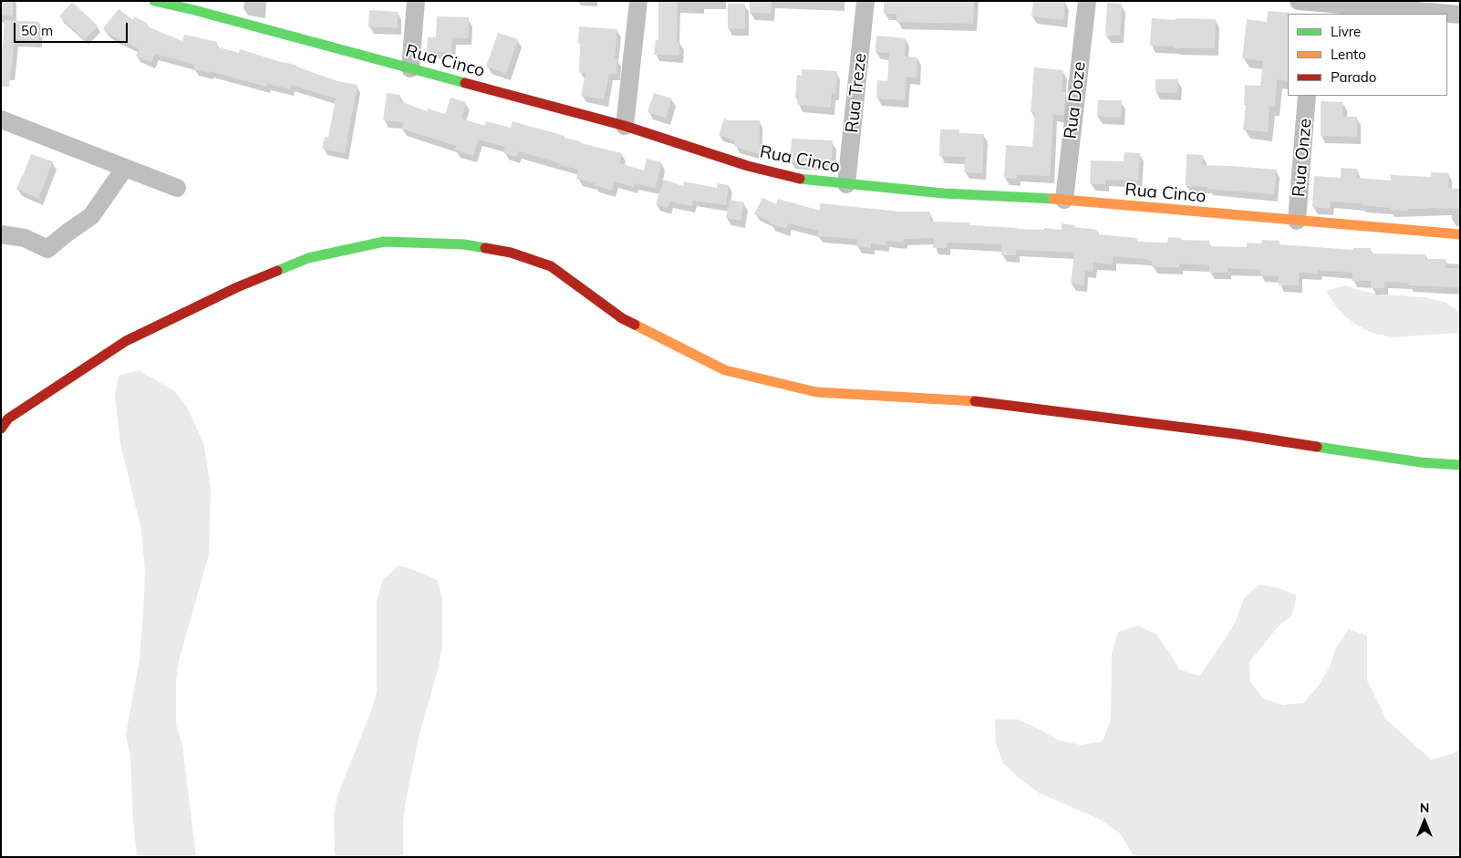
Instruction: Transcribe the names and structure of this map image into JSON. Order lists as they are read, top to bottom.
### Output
{
  "streets": {
    "street": [
      "Rua Cinco",
      "Rua Treze",
      "Rua Doze",
      "Rua Onze"
    ]
  },
  "crossings": [
    ["Rua Cinco", "Rua Treze"],
    ["Rua Cinco", "Rua Doze"],
    ["Rua Cinco", "Rua Onze"]
  ],
  "legend": ["Livre", "Lento", "Parado"],
  "scale_bar": "50 m",
  "north": "top"
}
